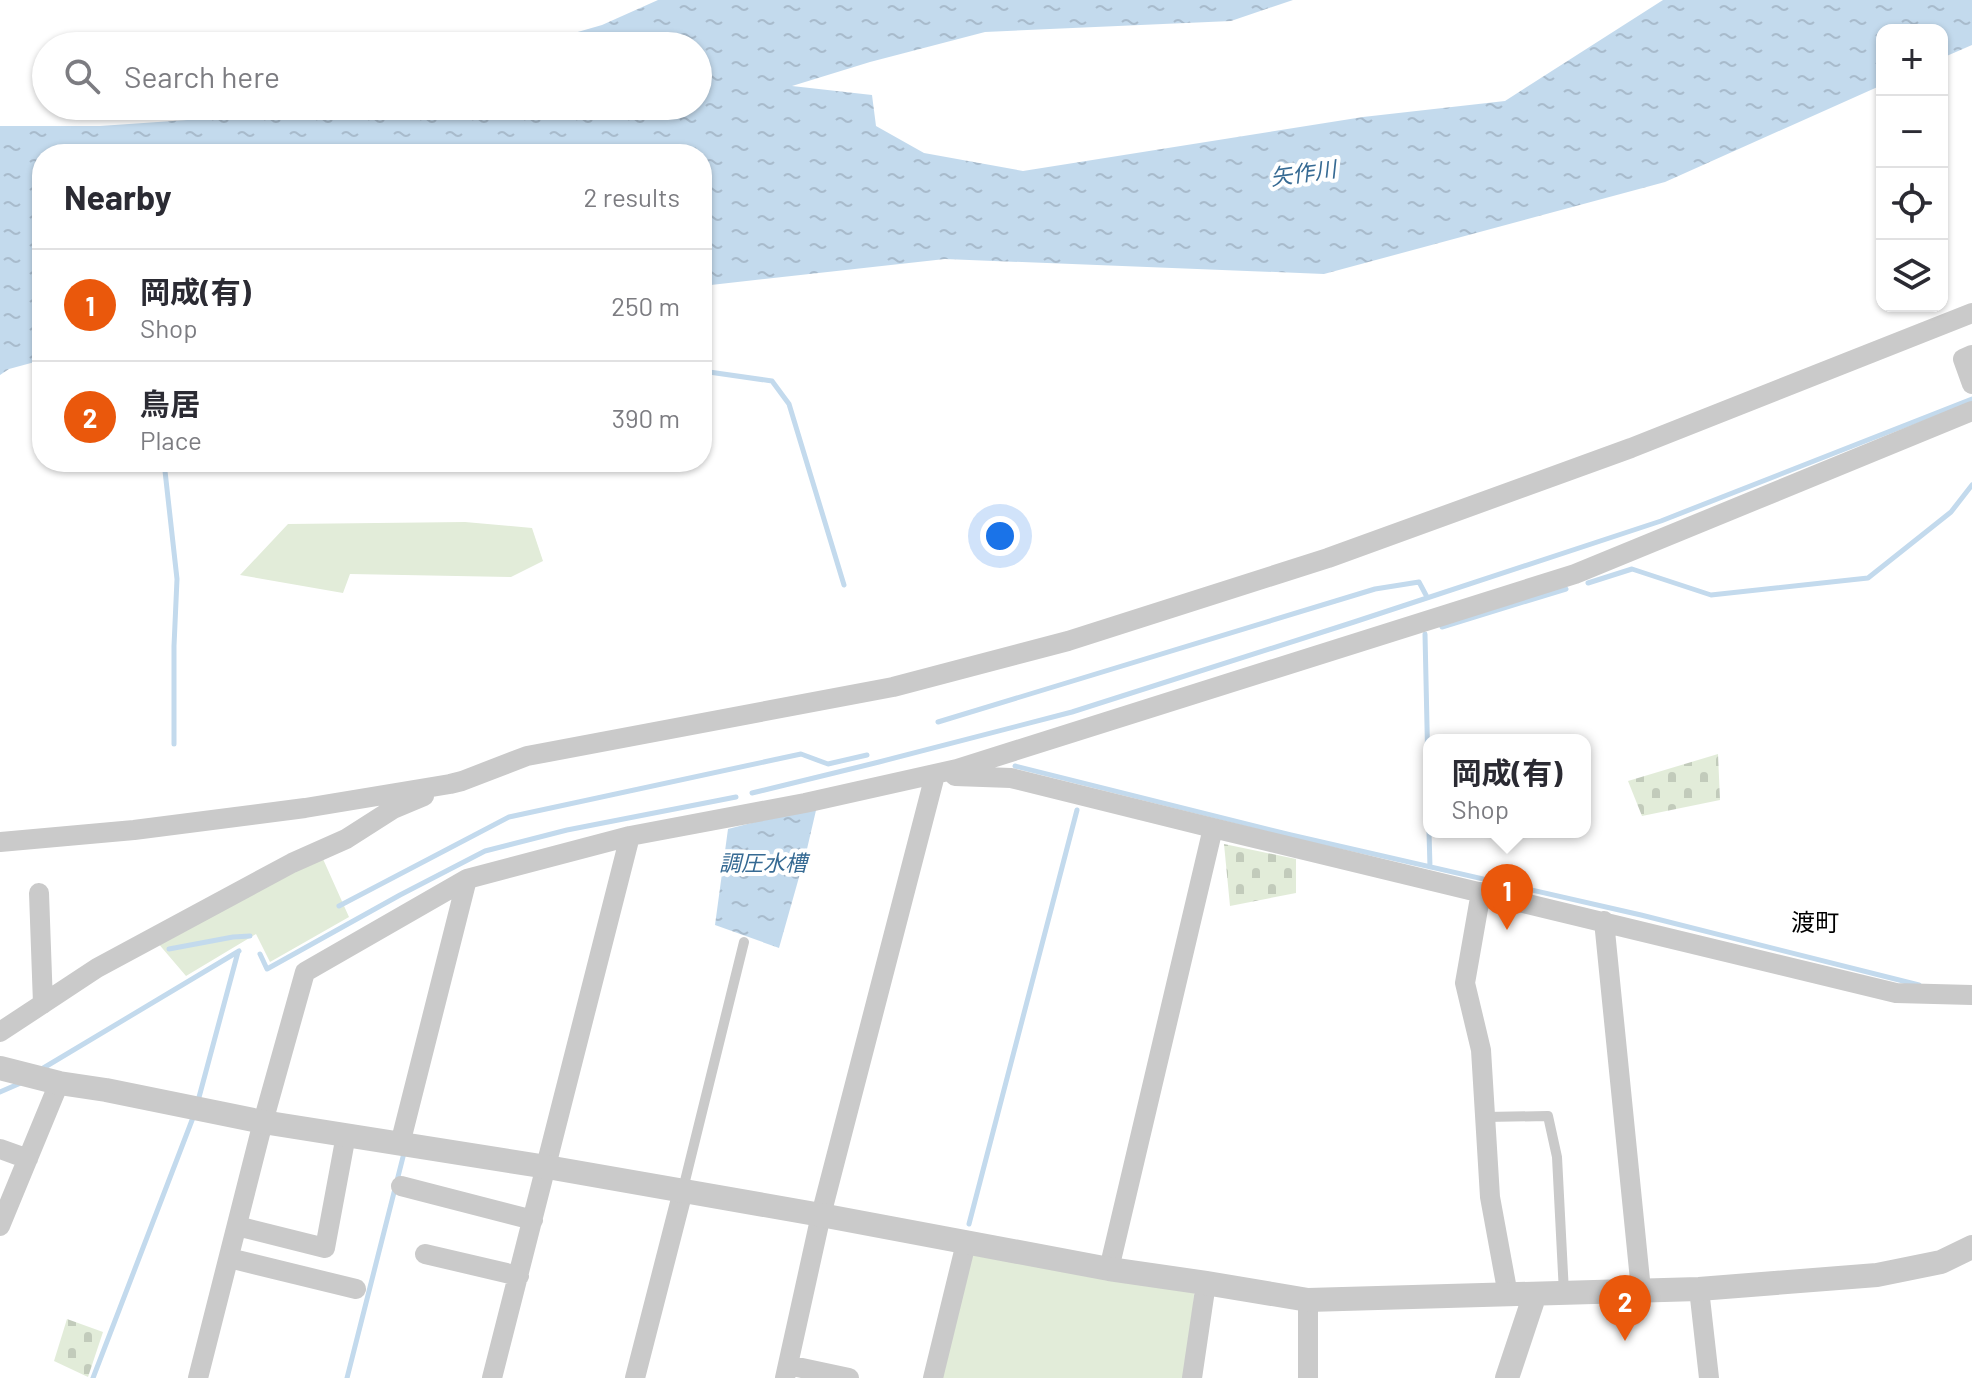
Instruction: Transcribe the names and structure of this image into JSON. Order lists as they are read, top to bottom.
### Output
{
  "districts": ["渡町"],
  "water": ["矢作川", "調圧水槽"],
  "page": {
    "map_buttons": ["+", "−"],
    "search": "Search here",
    "heading": ["Nearby", "2 results"],
    "list": [
      {
        "mark": "1",
        "name": "岡成(有)",
        "note": "Shop",
        "value": "250 m"
      },
      {
        "mark": "2",
        "name": "鳥居",
        "note": "Place",
        "value": "390 m"
      }
    ],
    "popup": ["岡成(有)", "Shop"],
    "pins": ["1", "2"]
  }
}
